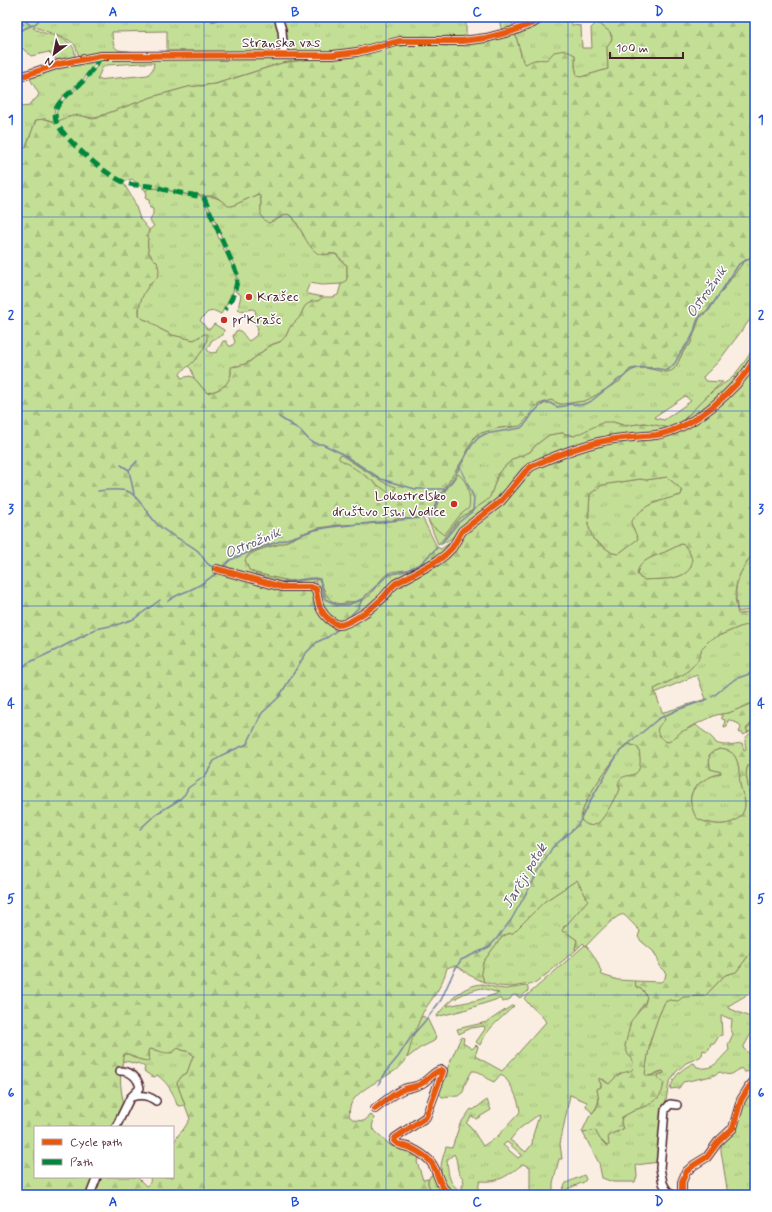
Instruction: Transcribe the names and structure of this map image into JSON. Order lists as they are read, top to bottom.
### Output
{
  "streets": {
    "street": ["Stranska vas"]
  },
  "water": ["Ostrožnik", "Jarčji potok"],
  "places": ["Krašec", "pr'Krašc", "Lokostrelsko društvo Ishi Vodice"],
  "legend": ["Cycle path", "Path"],
  "scale_bar": "100 m",
  "north": "bottom left",
  "grid": {
    "columns": [
      "A",
      "B",
      "C",
      "D"
    ],
    "rows": [
      "1",
      "2",
      "3",
      "4",
      "5",
      "6"
    ]
  }
}
